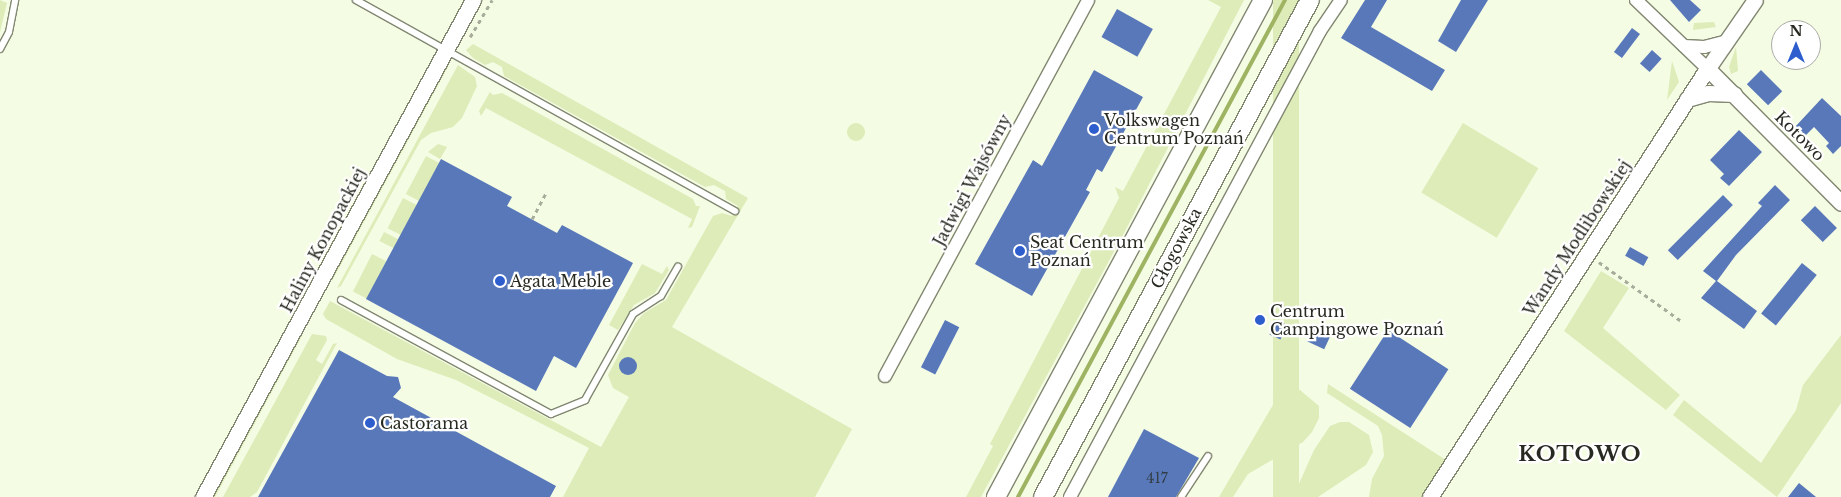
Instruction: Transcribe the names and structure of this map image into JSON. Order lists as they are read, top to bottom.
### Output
{
  "streets": {
    "main road": ["Głogowska"],
    "street": [
      "Kotowo",
      "Jadwigi Wajsówny",
      "Wandy Modlibowskiej",
      "Haliny Konopackiej"
    ]
  },
  "crossings": [
    ["Kotowo", "Wandy Modlibowskiej"]
  ],
  "districts": ["KOTOWO"],
  "places": [
    "Volkswagen Centrum Poznań",
    "Seat Centrum Poznań",
    "Agata Meble",
    "Centrum Campingowe Poznań",
    "Castorama"
  ],
  "house_numbers": ["417"],
  "north": "top"
}
